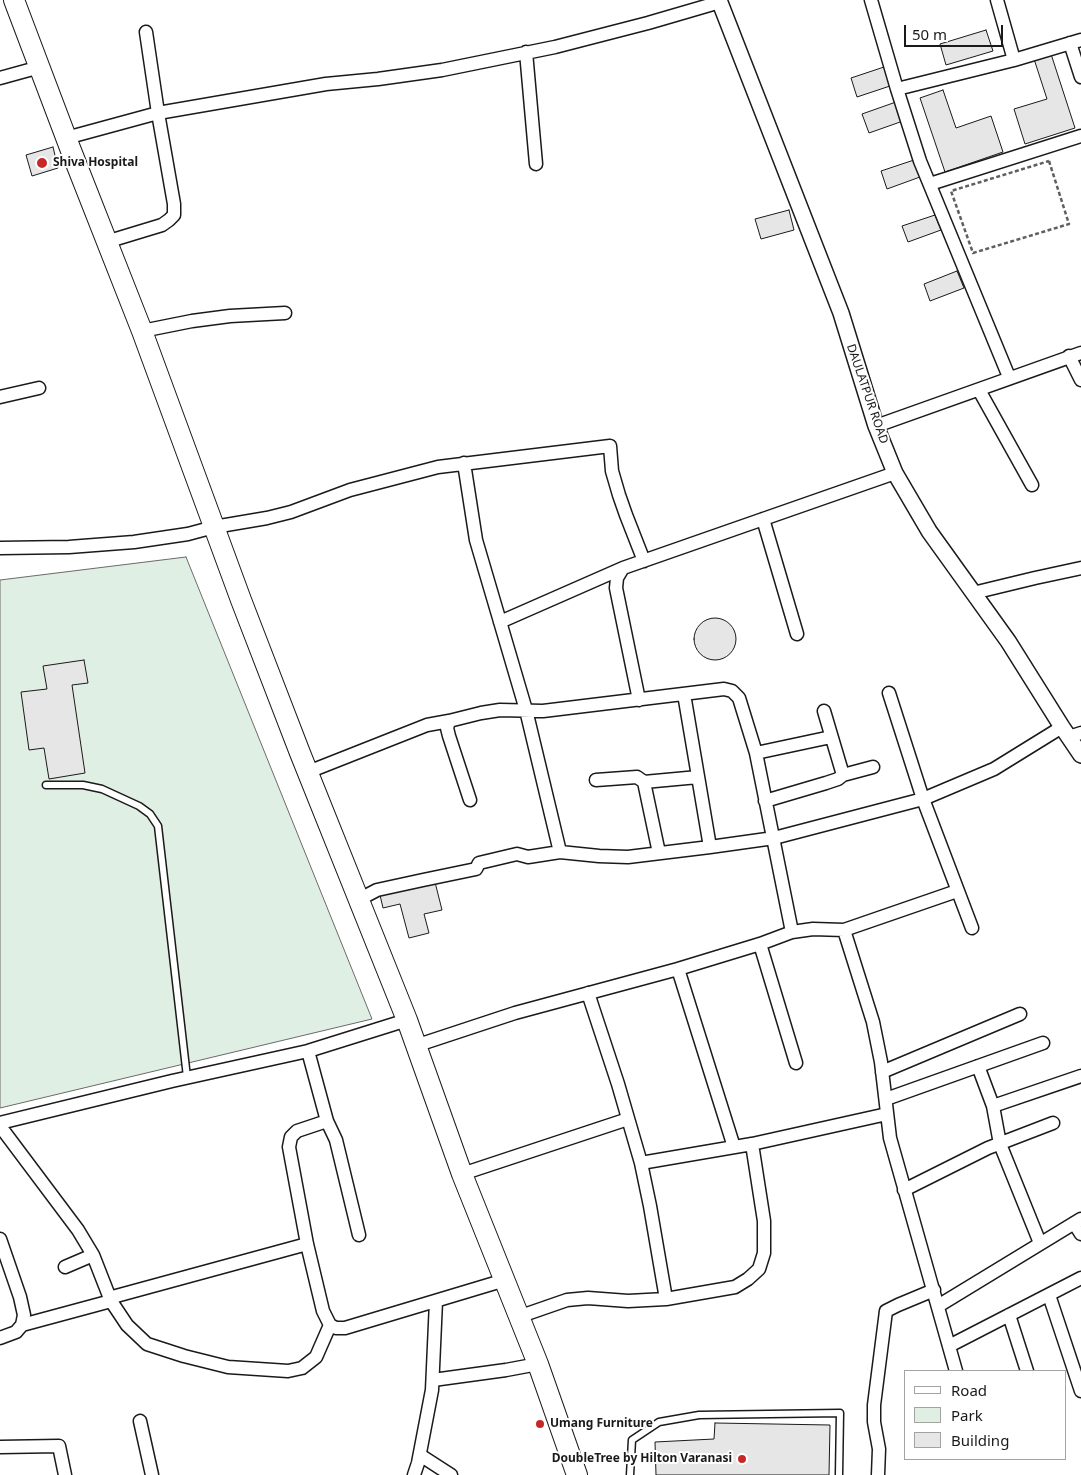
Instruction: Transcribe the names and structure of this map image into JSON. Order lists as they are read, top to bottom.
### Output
{
  "streets": {
    "street": ["DAULATPUR ROAD"]
  },
  "places": ["Shiva Hospital", "Umang Furniture", "DoubleTree by Hilton Varanasi"],
  "legend": ["Road", "Park", "Building"],
  "scale_bar": "50 m"
}
